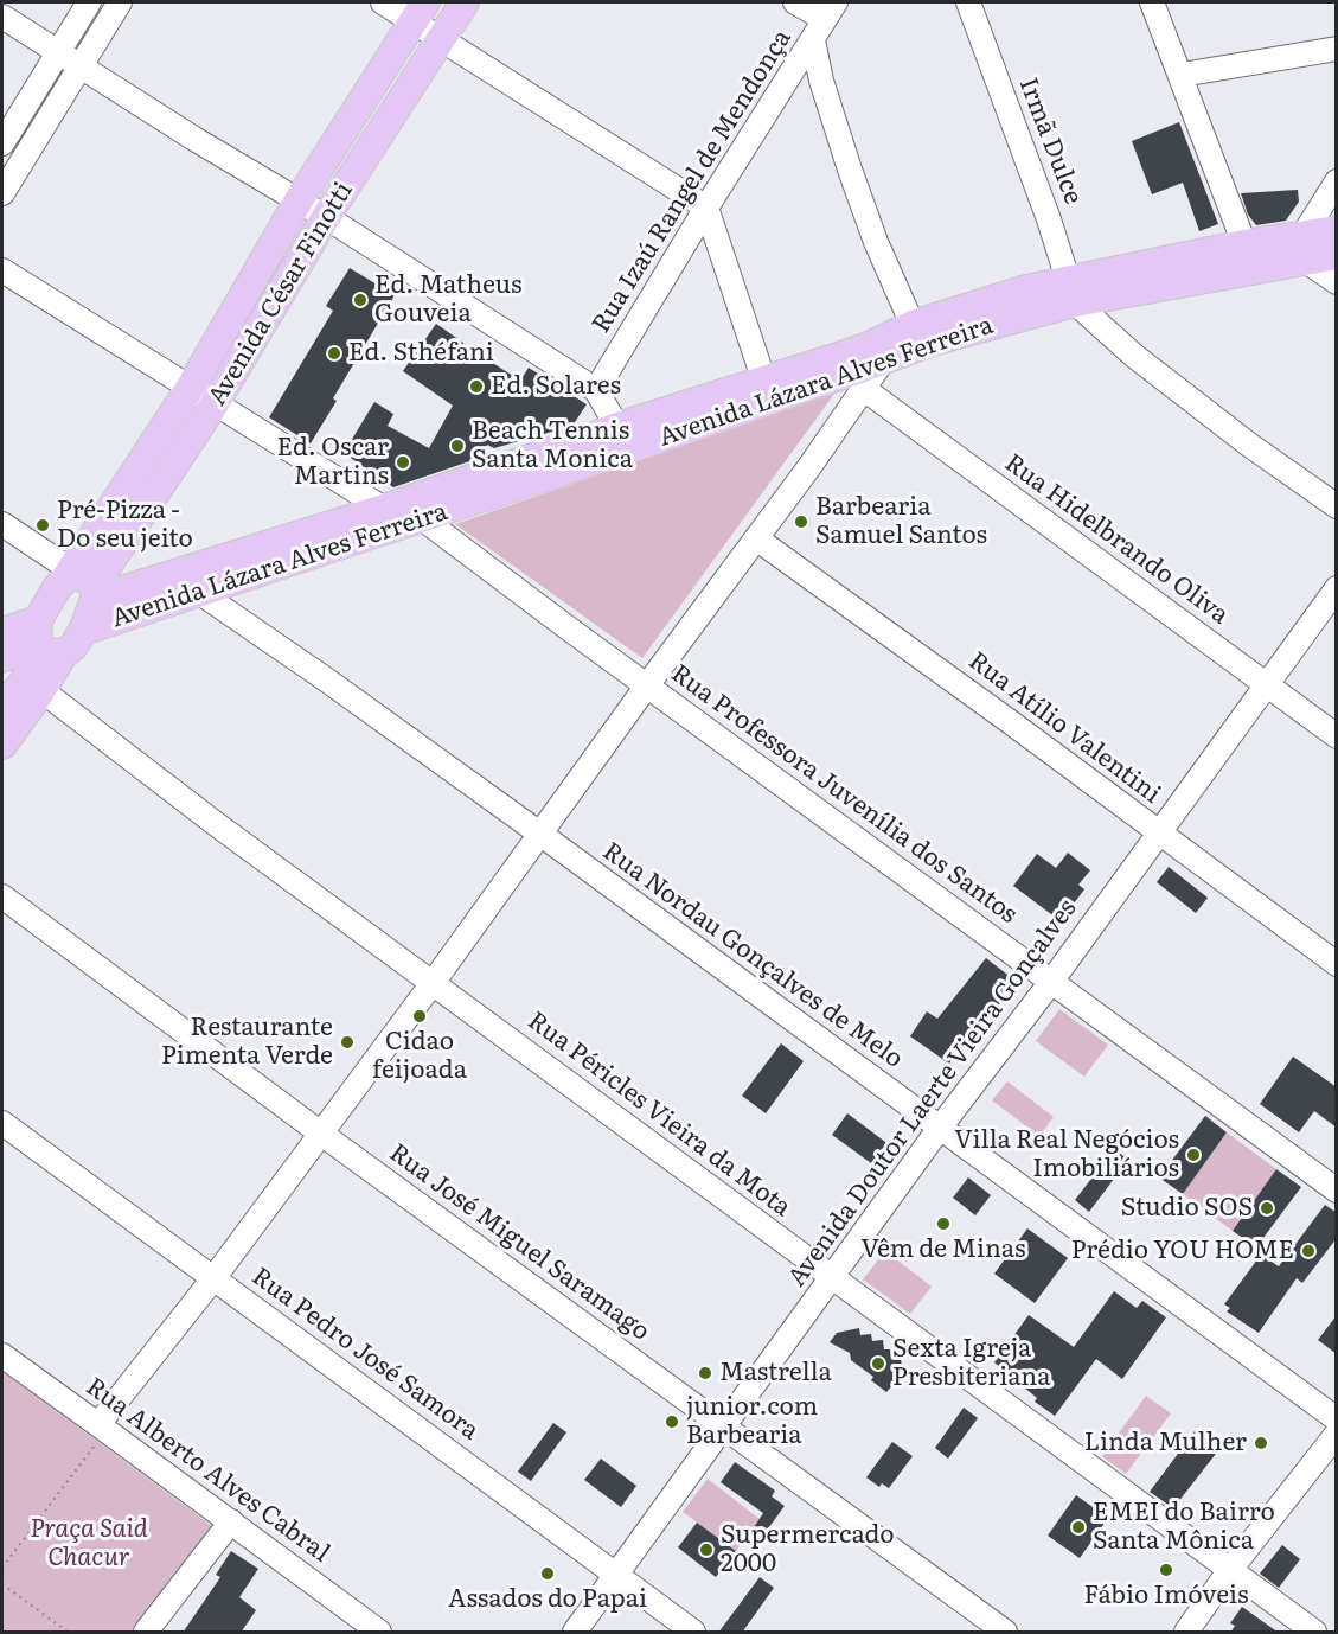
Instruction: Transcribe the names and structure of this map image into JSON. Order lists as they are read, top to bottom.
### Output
{
  "streets": {
    "main road": ["Avenida César Finotti", "Avenida Lázara Alves Ferreira"],
    "street": [
      "Irmã Dulce",
      "Rua Izaú Rangel de Mendonça",
      "Rua Hidelbrando Oliva",
      "Rua Atílio Valentini",
      "Rua Professora Juvenília dos Santos",
      "Rua Nordau Gonçalves de Melo",
      "Avenida Doutor Laerte Vieira Gonçalves",
      "Rua Péricles Vieira da Mota",
      "Rua José Miguel Saramago",
      "Rua Pedro José Samora",
      "Rua Alberto Alves Cabral"
    ]
  },
  "crossings": [
    ["Irmã Dulce", "Avenida Lázara Alves Ferreira"],
    ["Avenida César Finotti", "Avenida Lázara Alves Ferreira"],
    ["Avenida Lázara Alves Ferreira", "Rua Professora Juvenília dos Santos"],
    ["Avenida Lázara Alves Ferreira", "Rua Nordau Gonçalves de Melo"],
    ["Rua Hidelbrando Oliva", "Avenida Doutor Laerte Vieira Gonçalves"],
    ["Rua Atílio Valentini", "Avenida Doutor Laerte Vieira Gonçalves"],
    ["Rua Professora Juvenília dos Santos", "Avenida Doutor Laerte Vieira Gonçalves"],
    ["Rua Nordau Gonçalves de Melo", "Avenida Doutor Laerte Vieira Gonçalves"],
    ["Avenida Doutor Laerte Vieira Gonçalves", "Rua Péricles Vieira da Mota"],
    ["Avenida Doutor Laerte Vieira Gonçalves", "Rua José Miguel Saramago"],
    ["Avenida Doutor Laerte Vieira Gonçalves", "Rua Pedro José Samora"]
  ],
  "parks": ["Praça Said Chacur"],
  "places": [
    "Ed. Matheus Gouveia",
    "Ed. Sthéfani",
    "Ed. Solares",
    "Beach Tennis Santa Monica",
    "Ed. Oscar Martins",
    "Barbearia Samuel Santos",
    "Pré-Pizza - Do seu jeito",
    "Cidao feijoada",
    "Restaurante Pimenta Verde",
    "Villa Real Negócios Imobiliários",
    "Studio SOS",
    "Vêm de Minas",
    "Prédio YOU HOME",
    "Sexta Igreja Presbiteriana",
    "Mastrella",
    "junior.com Barbearia",
    "Linda Mulher",
    "EMEI do Bairro Santa Mônica",
    "Supermercado 2000",
    "Fábio Imóveis",
    "Assados do Papai"
  ]
}
